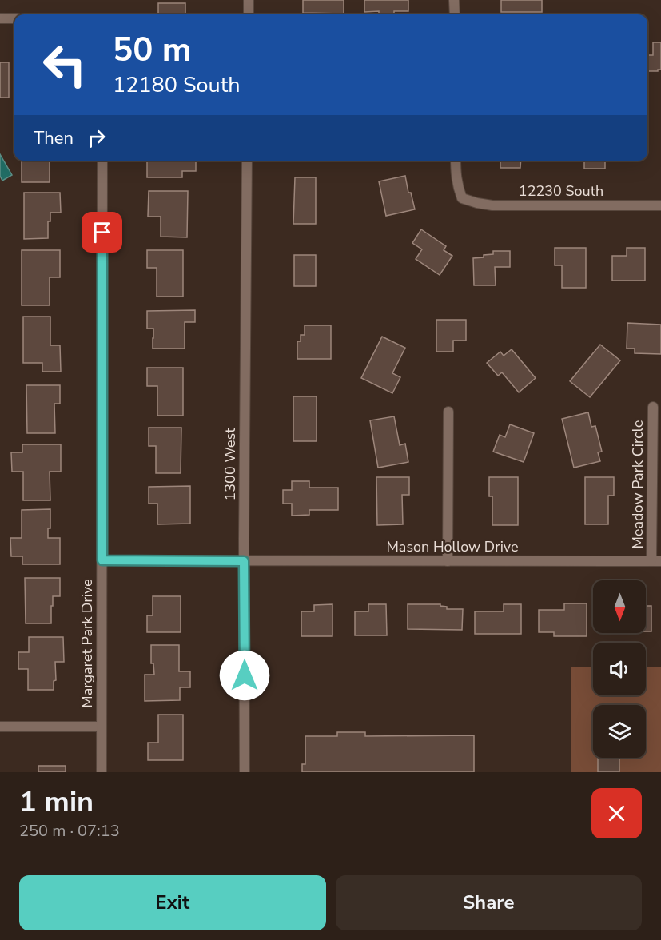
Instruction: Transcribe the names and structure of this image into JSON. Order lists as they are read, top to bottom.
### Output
{
  "streets": {
    "street": [
      "12230 South",
      "1300 West",
      "Meadow Park Circle",
      "Mason Hollow Drive",
      "Margaret Park Drive"
    ]
  },
  "crossings": [
    ["1300 West", "Mason Hollow Drive"],
    ["Meadow Park Circle", "Mason Hollow Drive"],
    ["Mason Hollow Drive", "Margaret Park Drive"]
  ],
  "north": "bottom",
  "page": {
    "turn": ["50 m", "12180 South"],
    "then": "Then",
    "heading": ["1 min", "250 m · 07:13"],
    "buttons": ["Exit", "Share"]
  }
}
